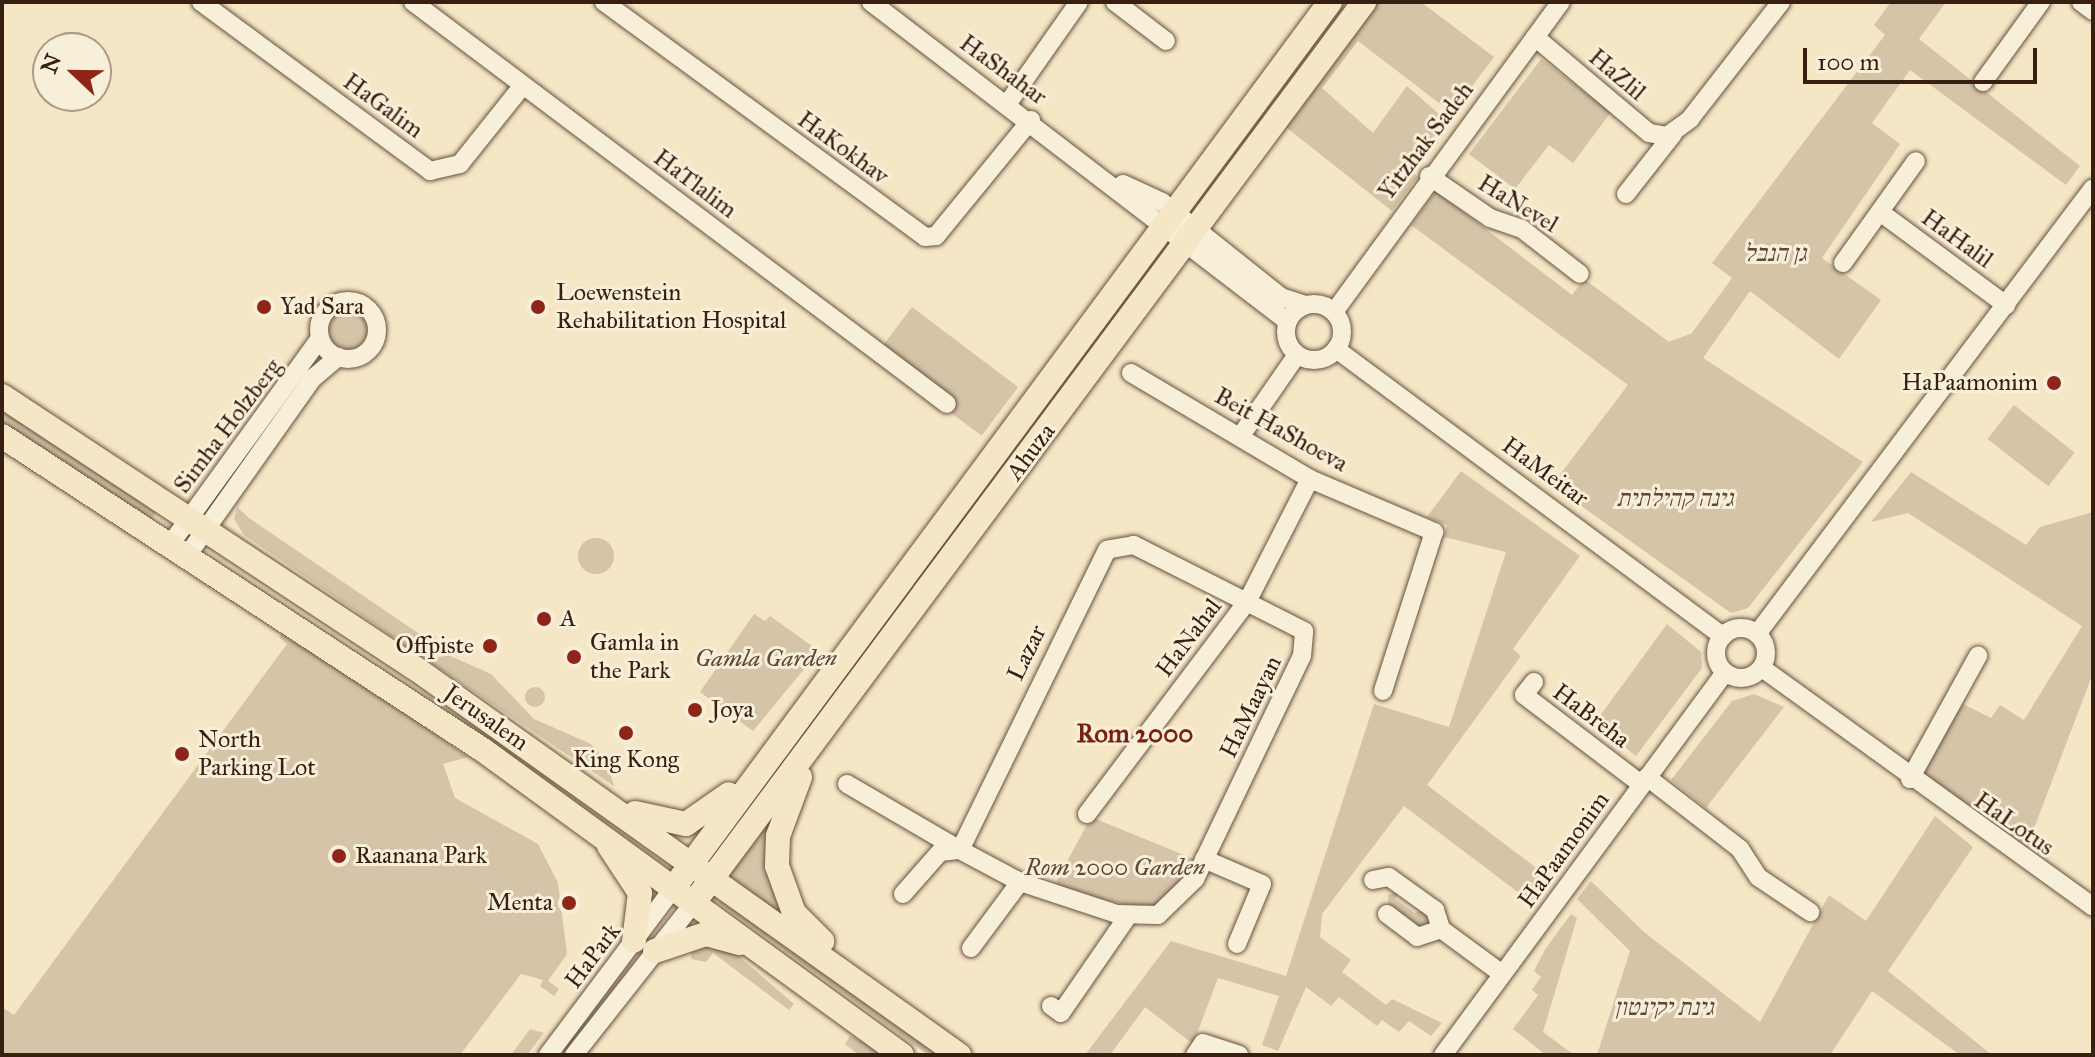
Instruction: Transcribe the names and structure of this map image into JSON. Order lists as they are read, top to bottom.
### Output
{
  "streets": {
    "main road": ["Ahuza", "Jerusalem"],
    "street": [
      "HaShahar",
      "HaZlil",
      "HaGalim",
      "Yitzhak Sadeh",
      "HaKokhav",
      "HaTlalim",
      "HaNevel",
      "HaHalil",
      "Simha Holzberg",
      "Beit HaShoeva",
      "HaMeitar",
      "HaNahal",
      "Lazar",
      "HaMaayan",
      "HaBreha",
      "HaLotus",
      "HaPaamonim",
      "HaPark"
    ]
  },
  "crossings": [
    ["HaShahar", "HaKokhav"],
    ["HaShahar", "Ahuza"],
    ["HaZlil", "Yitzhak Sadeh"],
    ["HaGalim", "HaTlalim"],
    ["Yitzhak Sadeh", "HaNevel"],
    ["Yitzhak Sadeh", "HaMeitar"],
    ["Simha Holzberg", "Jerusalem"],
    ["Beit HaShoeva", "HaNahal"],
    ["Ahuza", "Jerusalem"],
    ["Ahuza", "HaPark"],
    ["HaMeitar", "HaLotus"],
    ["HaMeitar", "HaPaamonim"],
    ["HaNahal", "Lazar"],
    ["HaNahal", "HaMaayan"],
    ["Lazar", "HaMaayan"],
    ["HaBreha", "HaPaamonim"],
    ["Jerusalem", "HaPark"],
    ["HaLotus", "HaPaamonim"]
  ],
  "districts": ["Rom 2000"],
  "parks": [
    "גן הנבל",
    "גינה קהילתית",
    "Gamla Garden",
    "Rom 2000 Garden",
    "גינת יקינטון"
  ],
  "places": [
    "Yad Sara",
    "Loewenstein Rehabilitation Hospital",
    "HaPaamonim",
    "A",
    "Offpiste",
    "Gamla in the Park",
    "Joya",
    "King Kong",
    "North Parking Lot",
    "Raanana Park",
    "Menta"
  ],
  "scale_bar": "100 m",
  "north": "left"
}
